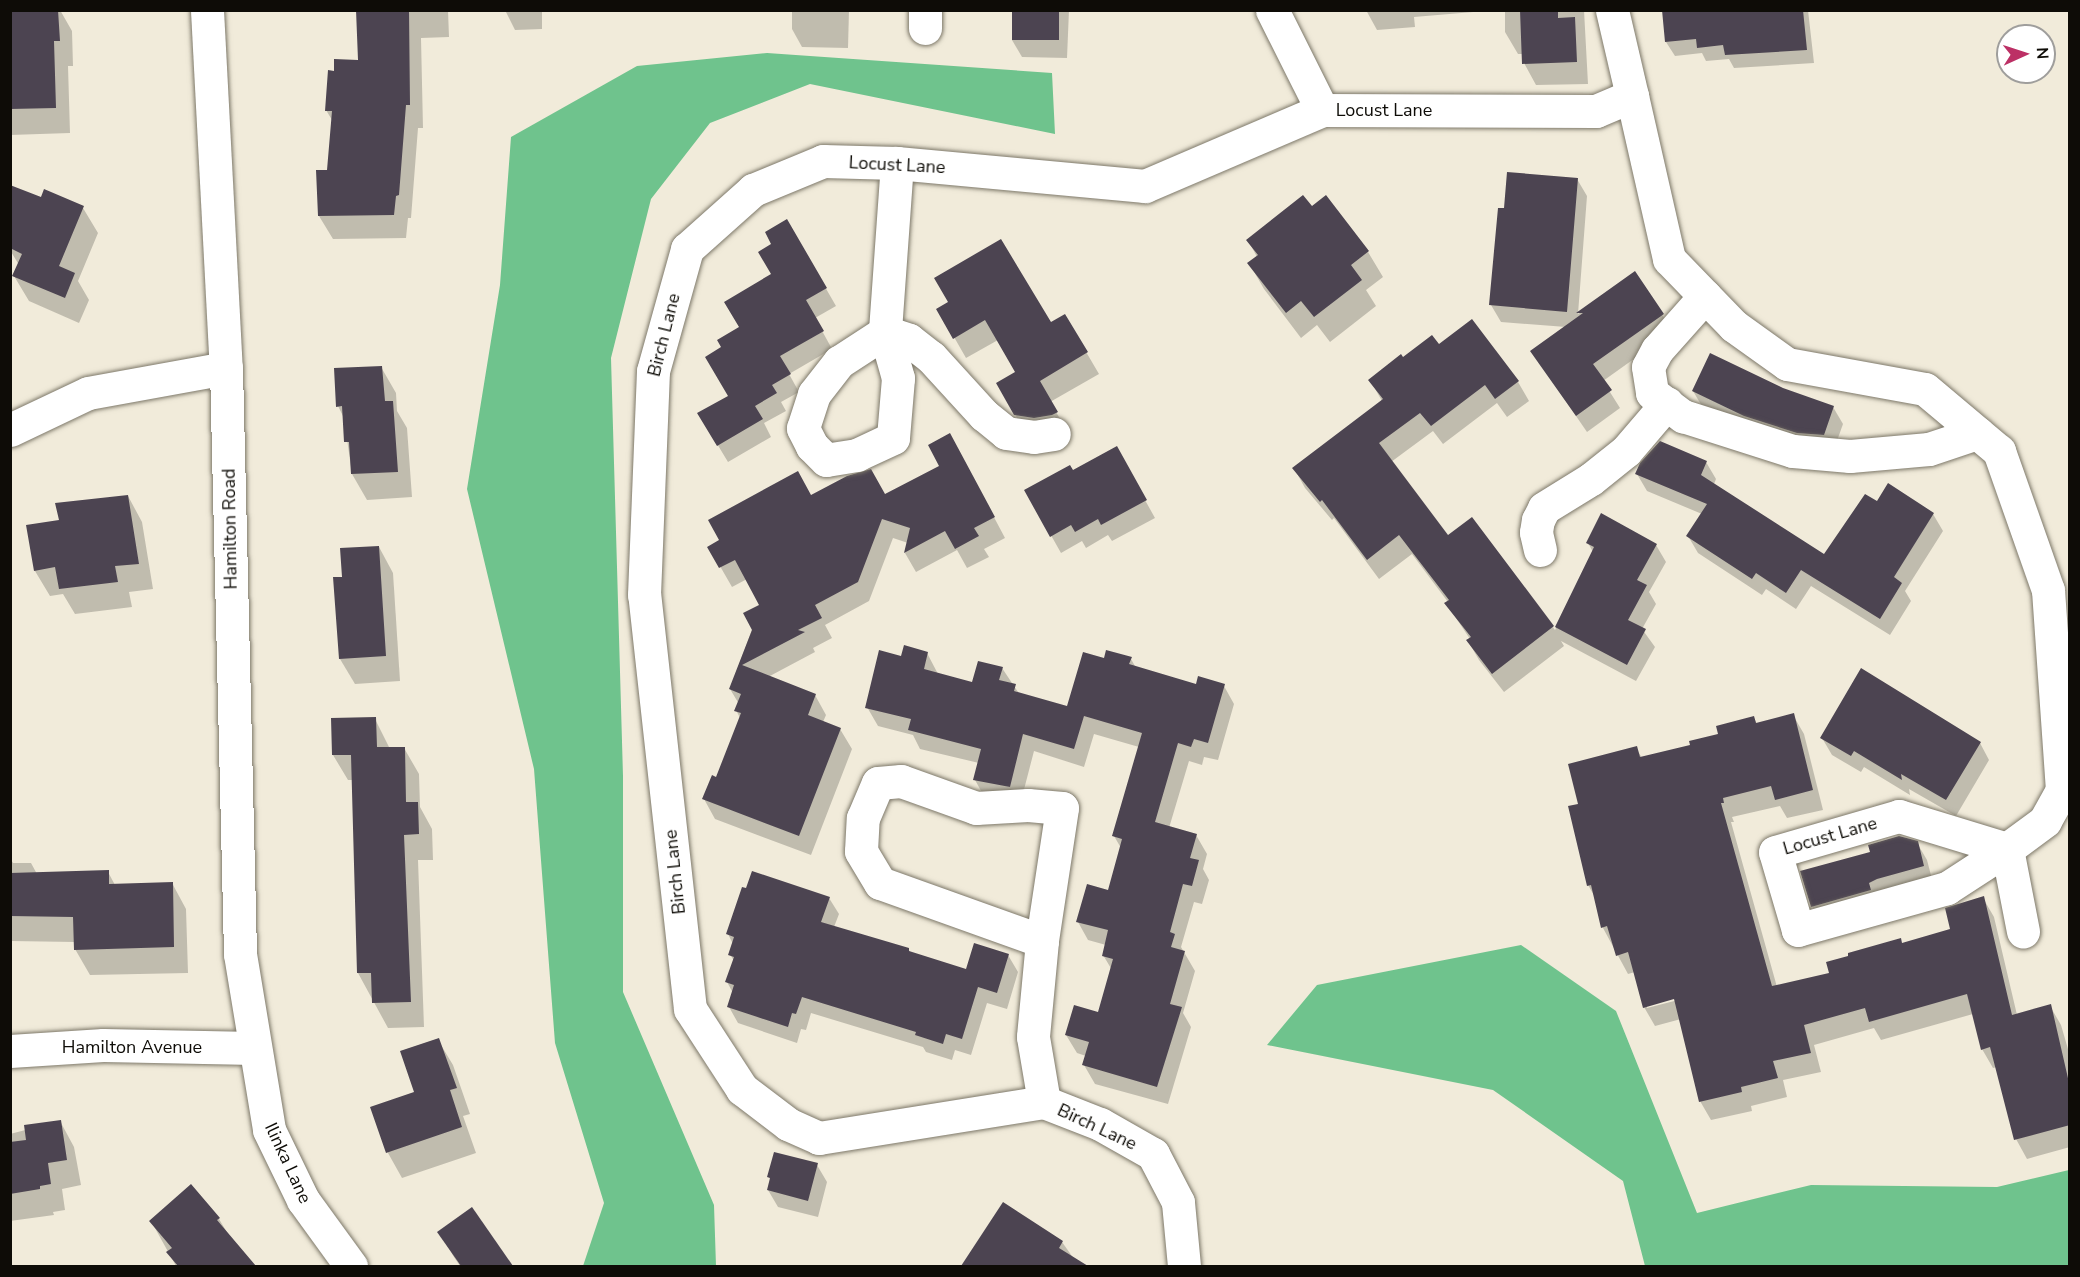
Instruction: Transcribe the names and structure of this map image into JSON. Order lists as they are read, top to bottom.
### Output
{
  "streets": {
    "street": [
      "Locust Lane",
      "Birch Lane",
      "Hamilton Road",
      "Hamilton Avenue",
      "Ilinka Lane"
    ]
  },
  "crossings": [
    ["Locust Lane", "Birch Lane"],
    ["Hamilton Road", "Hamilton Avenue"],
    ["Hamilton Road", "Ilinka Lane"],
    ["Hamilton Avenue", "Ilinka Lane"]
  ],
  "north": "right"
}
